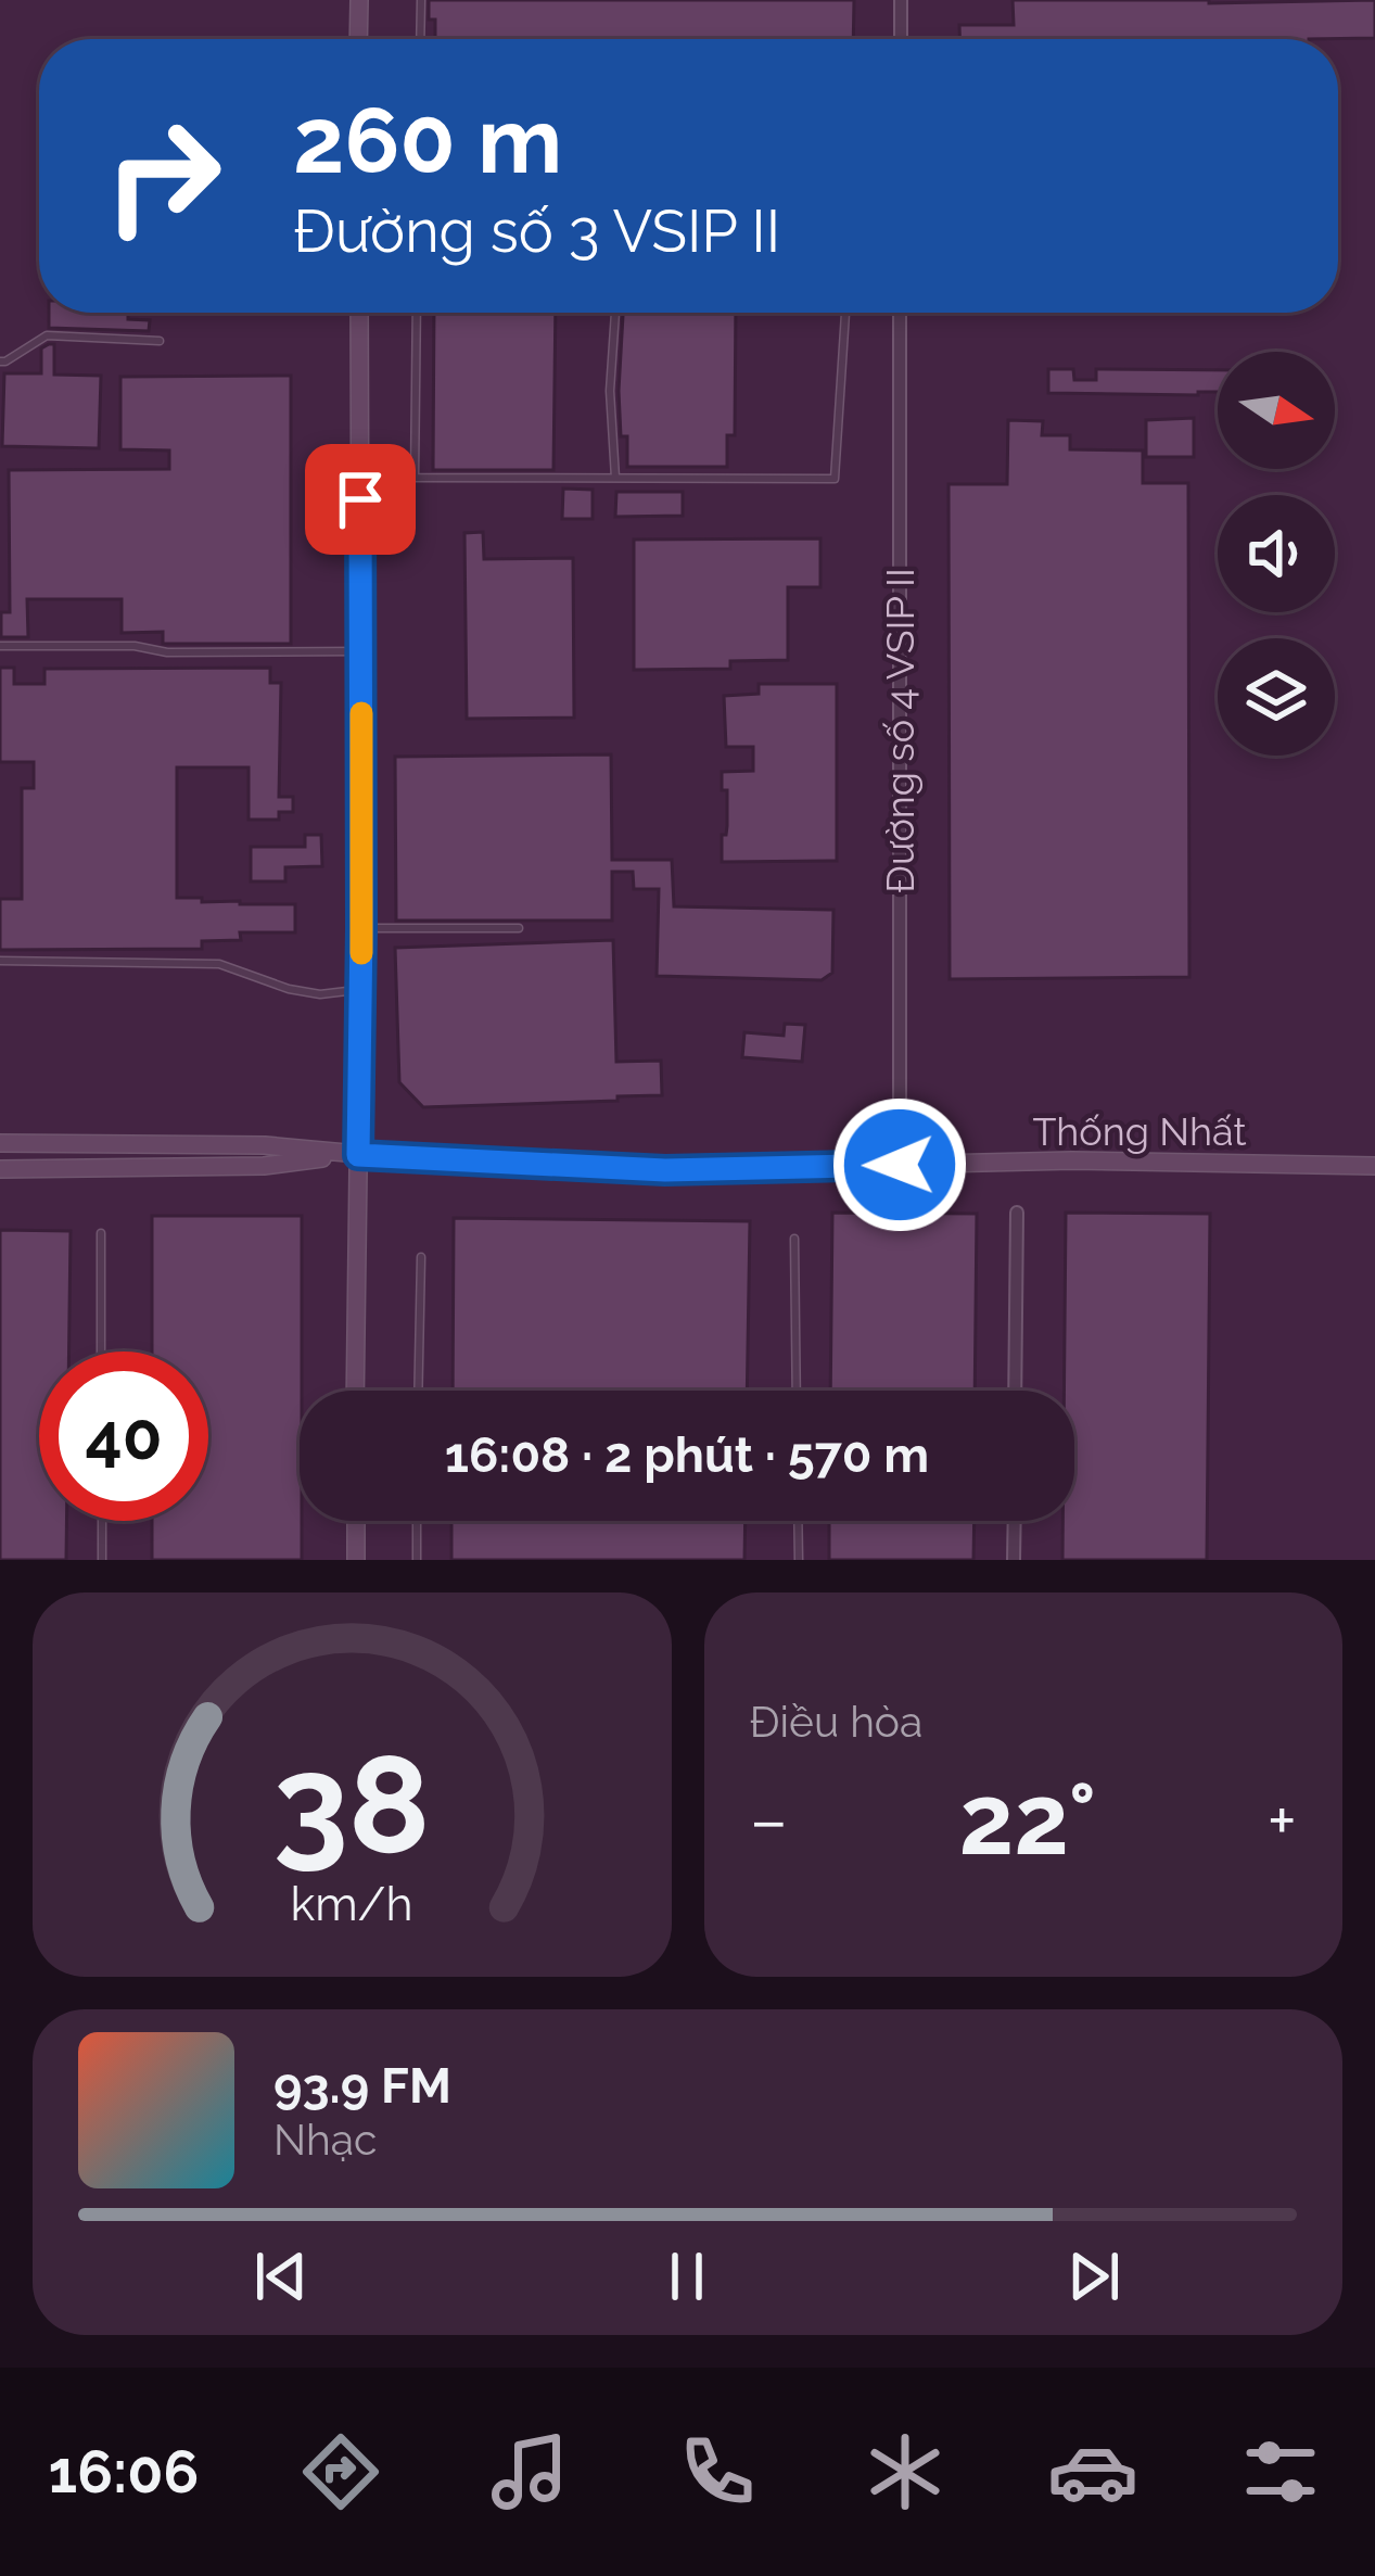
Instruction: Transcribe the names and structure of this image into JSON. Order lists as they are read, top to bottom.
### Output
{
  "streets": {
    "street": ["Đường số 4 VSIP II", "Thống Nhất"]
  },
  "crossings": [
    ["Đường số 4 VSIP II", "Thống Nhất"]
  ],
  "north": "right",
  "page": {
    "turn": ["260 m", "Đường số 3 VSIP II"],
    "limit": "40",
    "trip": "16:08 · 2 phút · 570 m",
    "tile": "Điều hòa",
    "heat": ["−", "22°", "+"],
    "song": ["93.9 FM", "Nhạc"],
    "tabs": "16:06",
    "gauge": ["38", "km/h"]
  }
}
